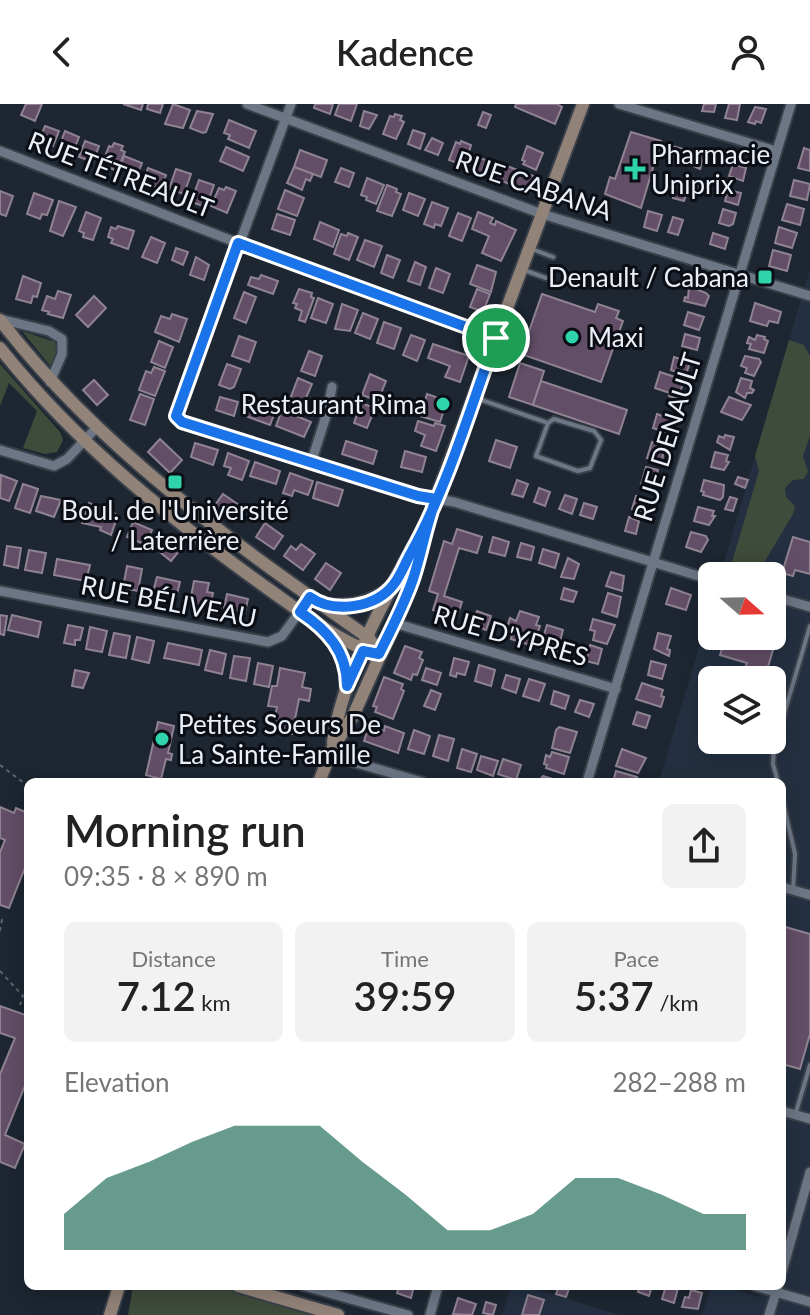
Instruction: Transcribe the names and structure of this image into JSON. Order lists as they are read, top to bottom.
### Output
{
  "streets": {
    "street": [
      "RUE TÉTREAULT",
      "RUE CABANA",
      "RUE DENAULT",
      "RUE BÉLIVEAU",
      "RUE D'YPRES"
    ]
  },
  "crossings": [
    ["RUE CABANA", "RUE DENAULT"],
    ["RUE DENAULT", "RUE D'YPRES"]
  ],
  "places": {
    "health": ["Pharmacie Uniprix"],
    "transit": ["Denault / Cabana", "Boul. de l'Université / Laterrière"],
    "other": ["Maxi", "Restaurant Rima", "Petites Soeurs De La Sainte-Famille"]
  },
  "north": "right",
  "page": {
    "header": "Kadence",
    "heading": ["Morning run", "09:35 · 8 × 890 m"],
    "stats": [
      ["Distance", "7.12 km"],
      ["Time", "39:59"],
      ["Pace", "5:37 /km"]
    ],
    "chart": ["Elevation", "282–288 m"]
  }
}
